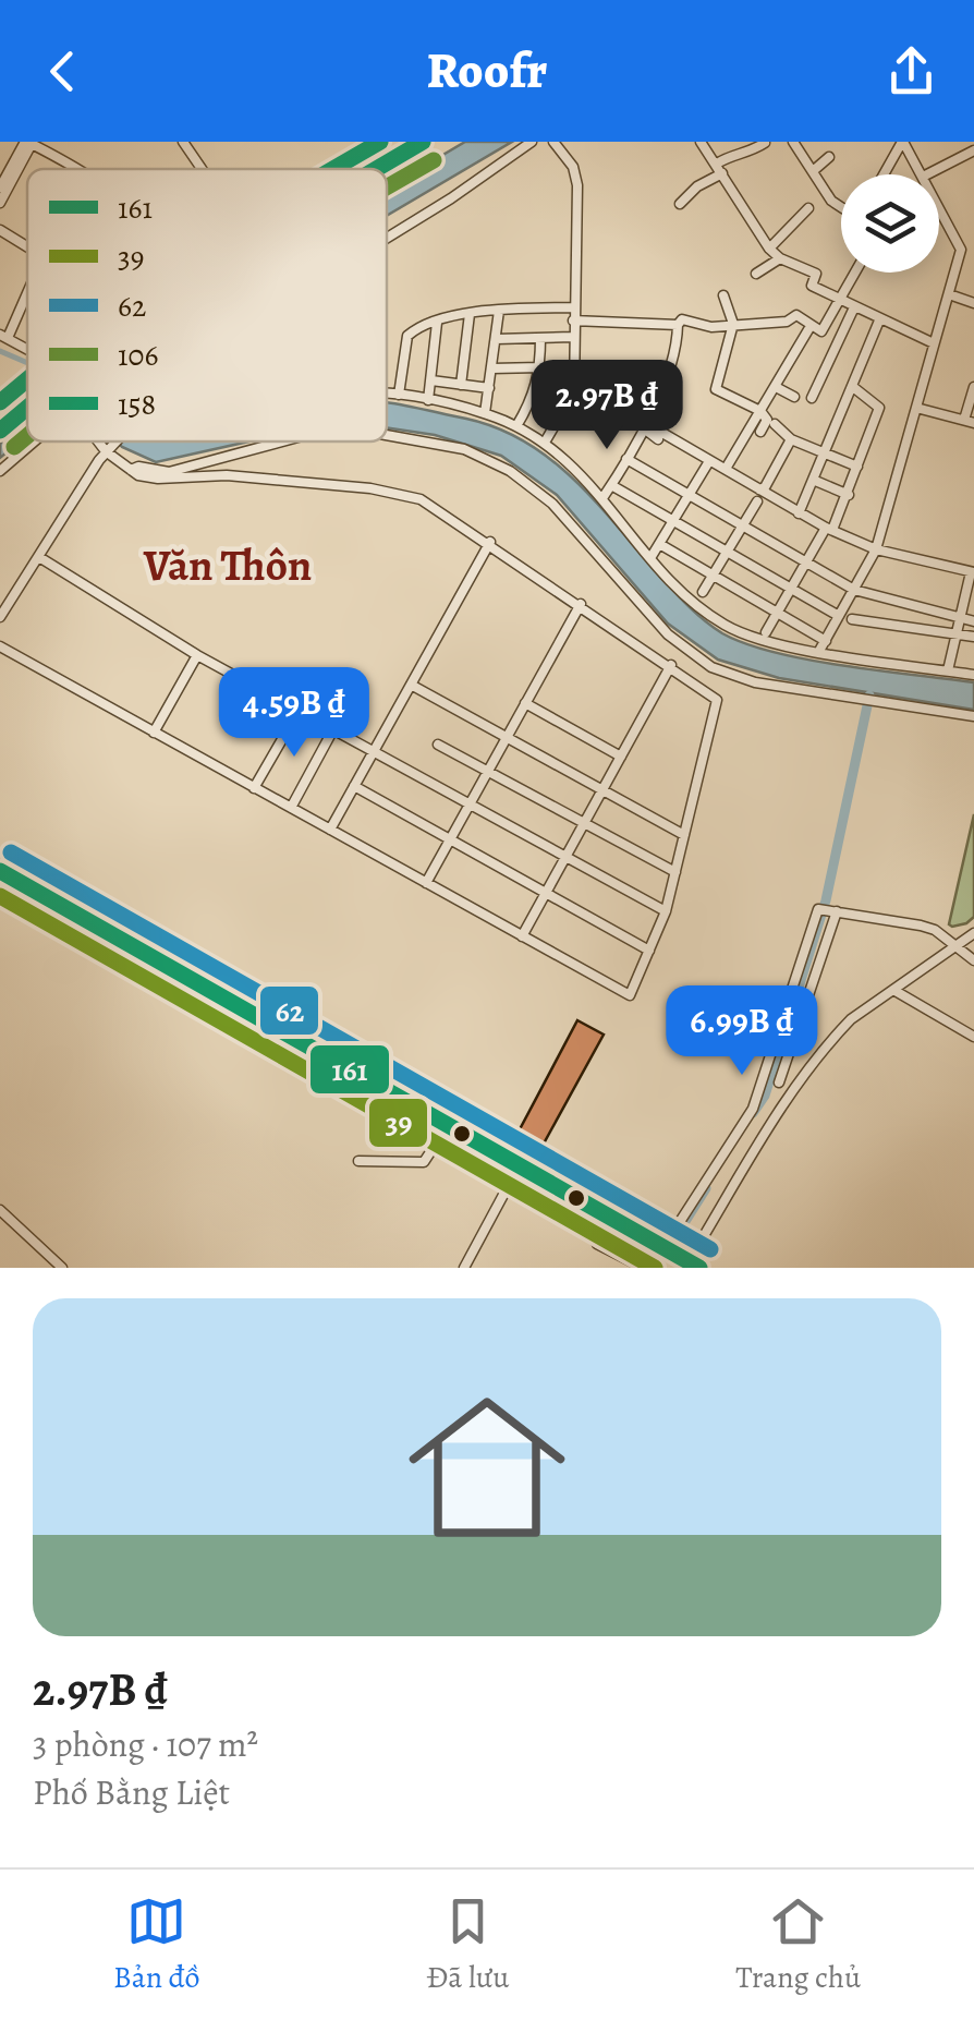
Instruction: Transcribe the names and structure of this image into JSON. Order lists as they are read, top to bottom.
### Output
{
  "districts": ["Văn Thôn"],
  "lines": [
    "transit line 161",
    "transit line 158",
    "transit line 106",
    "transit line 62",
    "transit line 39"
  ],
  "legend": [
    "161",
    "39",
    "62",
    "106",
    "158"
  ],
  "page": {
    "header": "Roofr",
    "price": ["2.97B ₫", "4.59B ₫", "6.99B ₫"],
    "list": [
      {
        "name": "2.97B ₫",
        "note": "3 phòng · 107 m² · Phố Bằng Liệt"
      }
    ],
    "tabs": ["Bản đồ", "Đã lưu", "Trang chủ"]
  }
}
